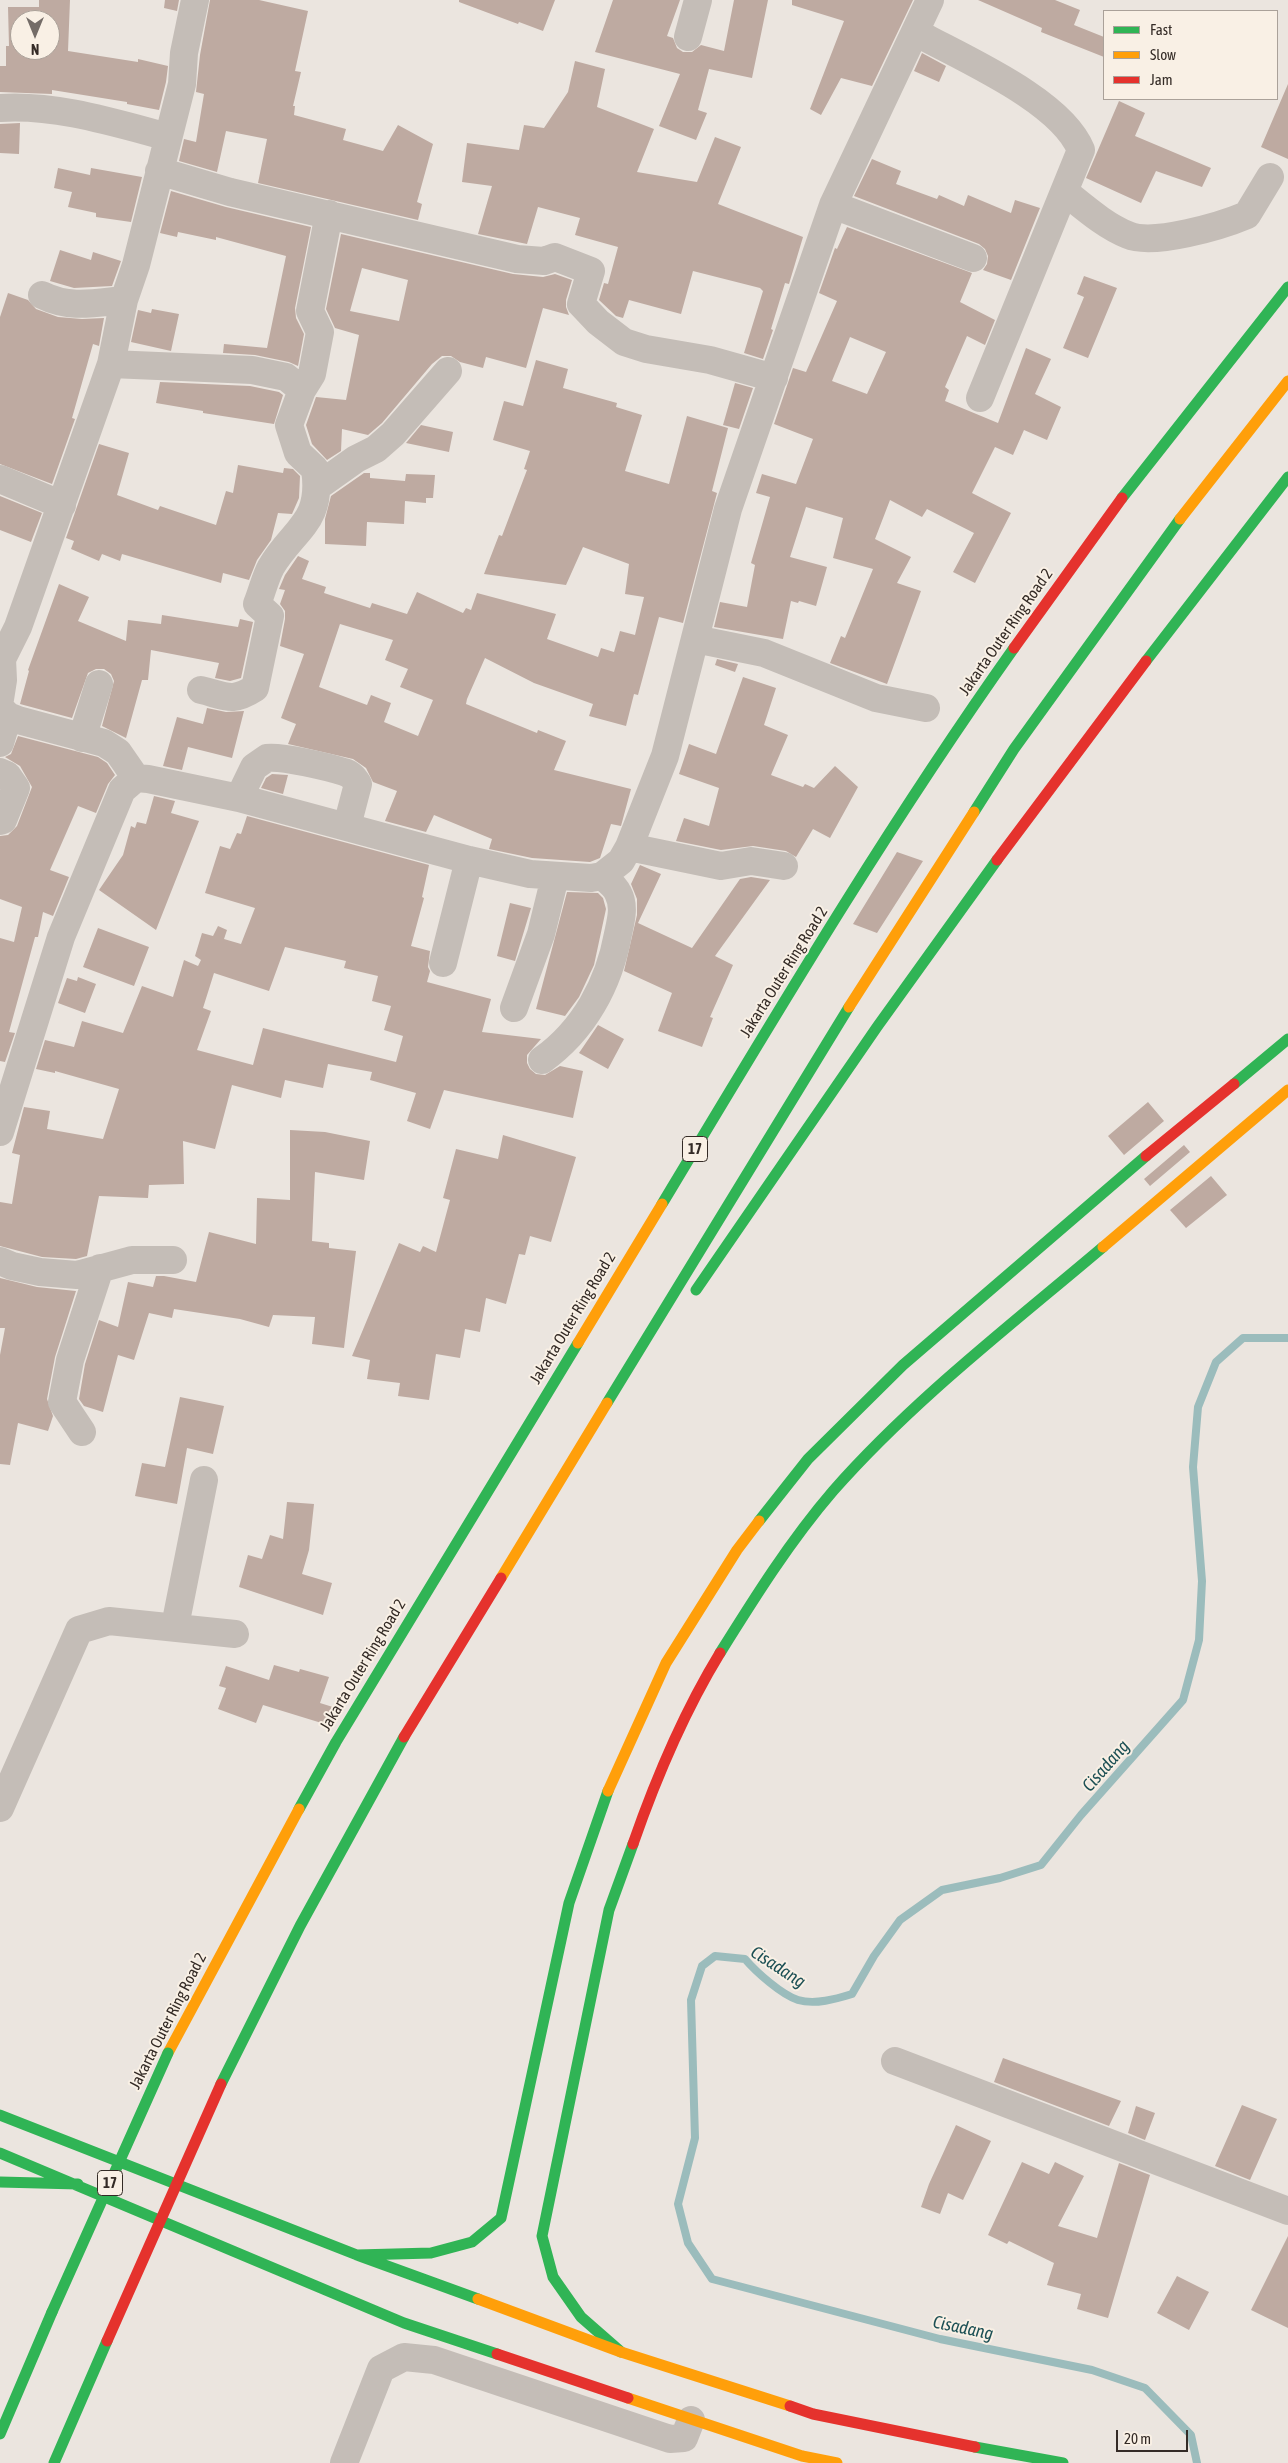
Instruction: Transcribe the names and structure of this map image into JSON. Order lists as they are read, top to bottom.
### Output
{
  "streets": {
    "main road": ["Jakarta Outer Ring Road 2", "17"]
  },
  "water": ["Cisadang"],
  "legend": ["Fast", "Slow", "Jam"],
  "scale_bar": "20 m",
  "north": "bottom"
}
